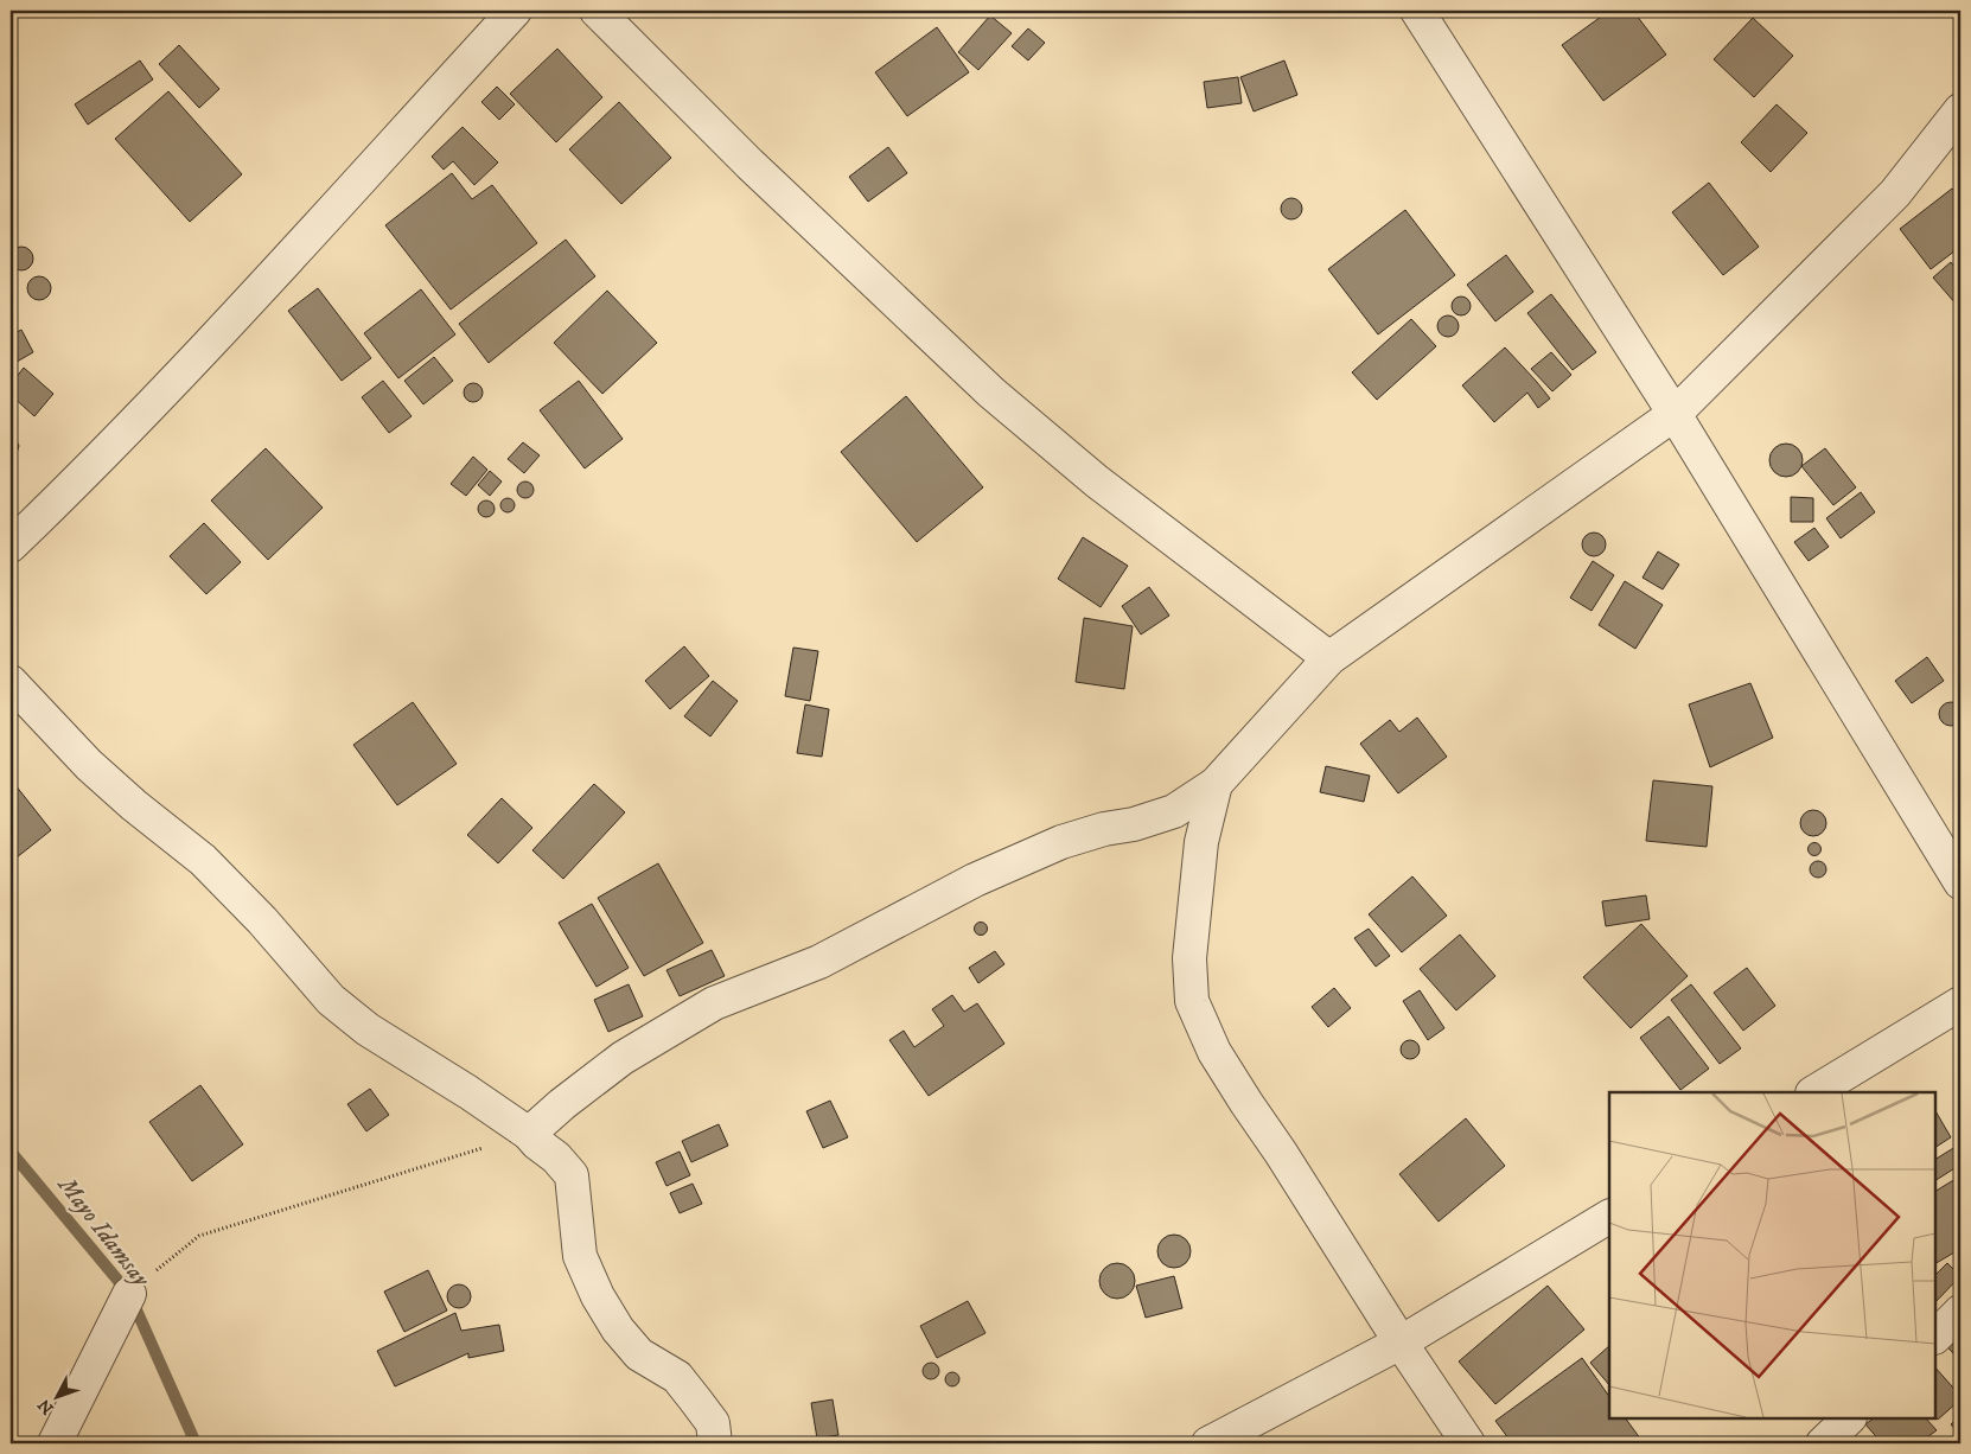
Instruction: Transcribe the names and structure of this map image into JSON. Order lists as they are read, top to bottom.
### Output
{
  "water": ["Mayo Idamsay"],
  "north": "bottom left"
}
